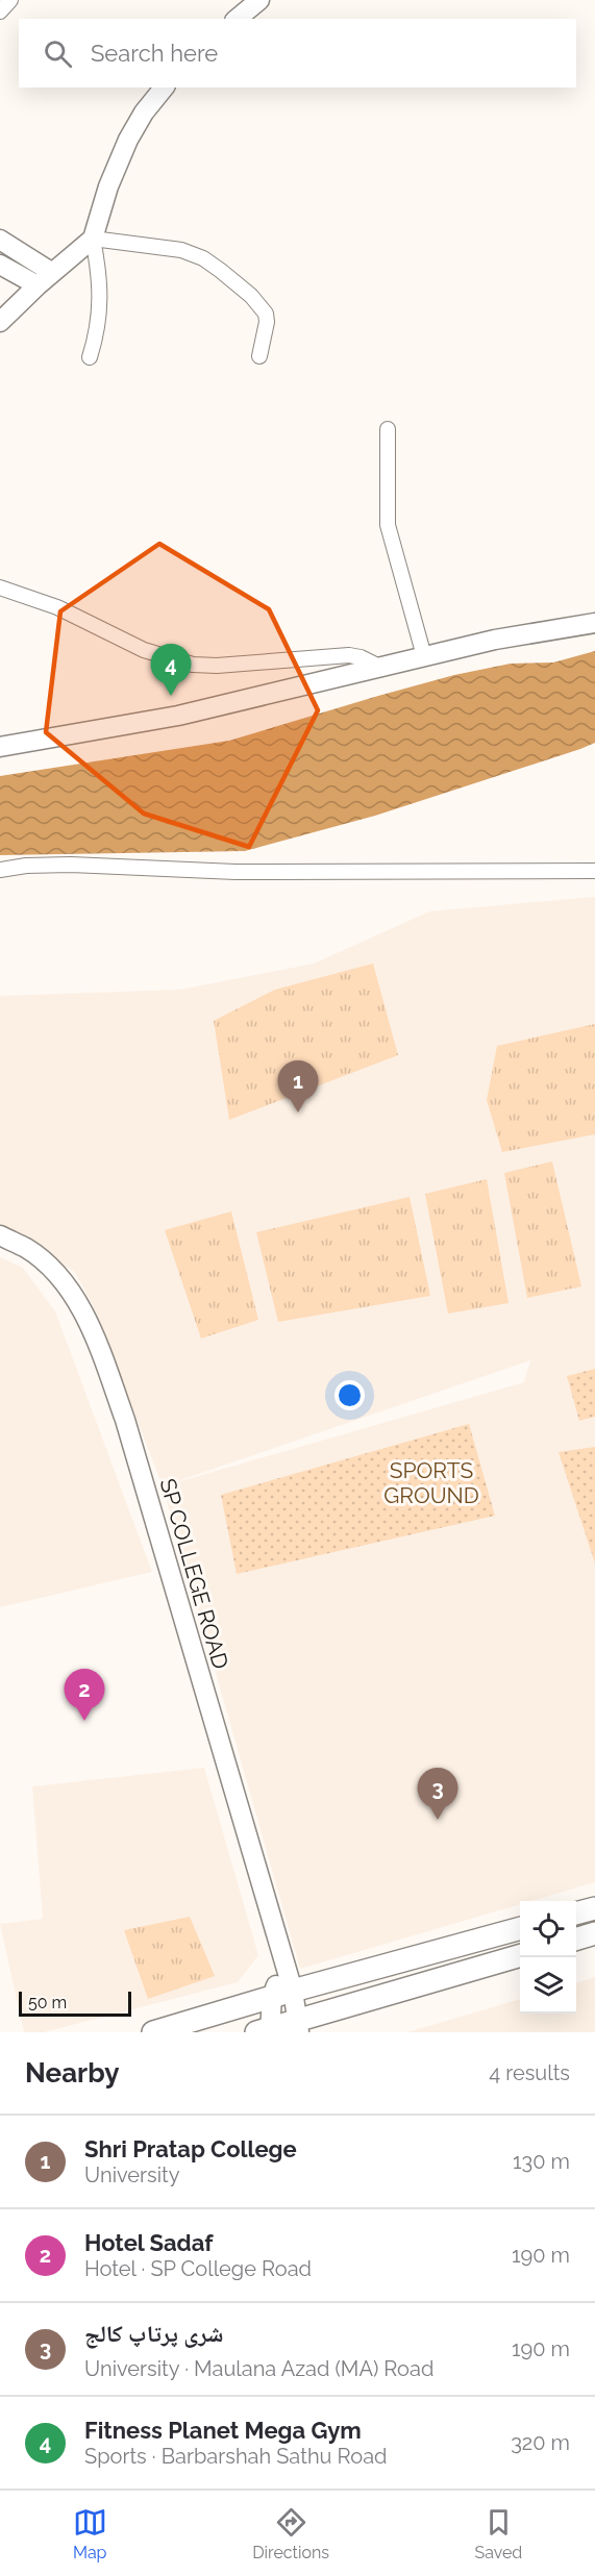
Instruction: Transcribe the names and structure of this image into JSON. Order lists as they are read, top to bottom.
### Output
{
  "streets": {
    "street": ["SP COLLEGE ROAD"]
  },
  "parks": ["SPORTS GROUND"],
  "scale_bar": "50 m",
  "page": {
    "search": "Search here",
    "pins": [
      "4",
      "1",
      "2",
      "3"
    ],
    "scale": "50 m",
    "heading": ["Nearby", "4 results"],
    "list": [
      {
        "mark": "1",
        "name": "Shri Pratap College",
        "note": "University",
        "value": "130 m"
      },
      {
        "mark": "2",
        "name": "Hotel Sadaf",
        "note": "Hotel · SP College Road",
        "value": "190 m"
      },
      {
        "mark": "3",
        "name": "شری پرتاپ کالج",
        "note": "University · Maulana Azad (MA) Road",
        "value": "190 m"
      },
      {
        "mark": "4",
        "name": "Fitness Planet Mega Gym",
        "note": "Sports · Barbarshah Sathu Road",
        "value": "320 m"
      }
    ],
    "nav": ["Map", "Directions", "Saved"]
  }
}
